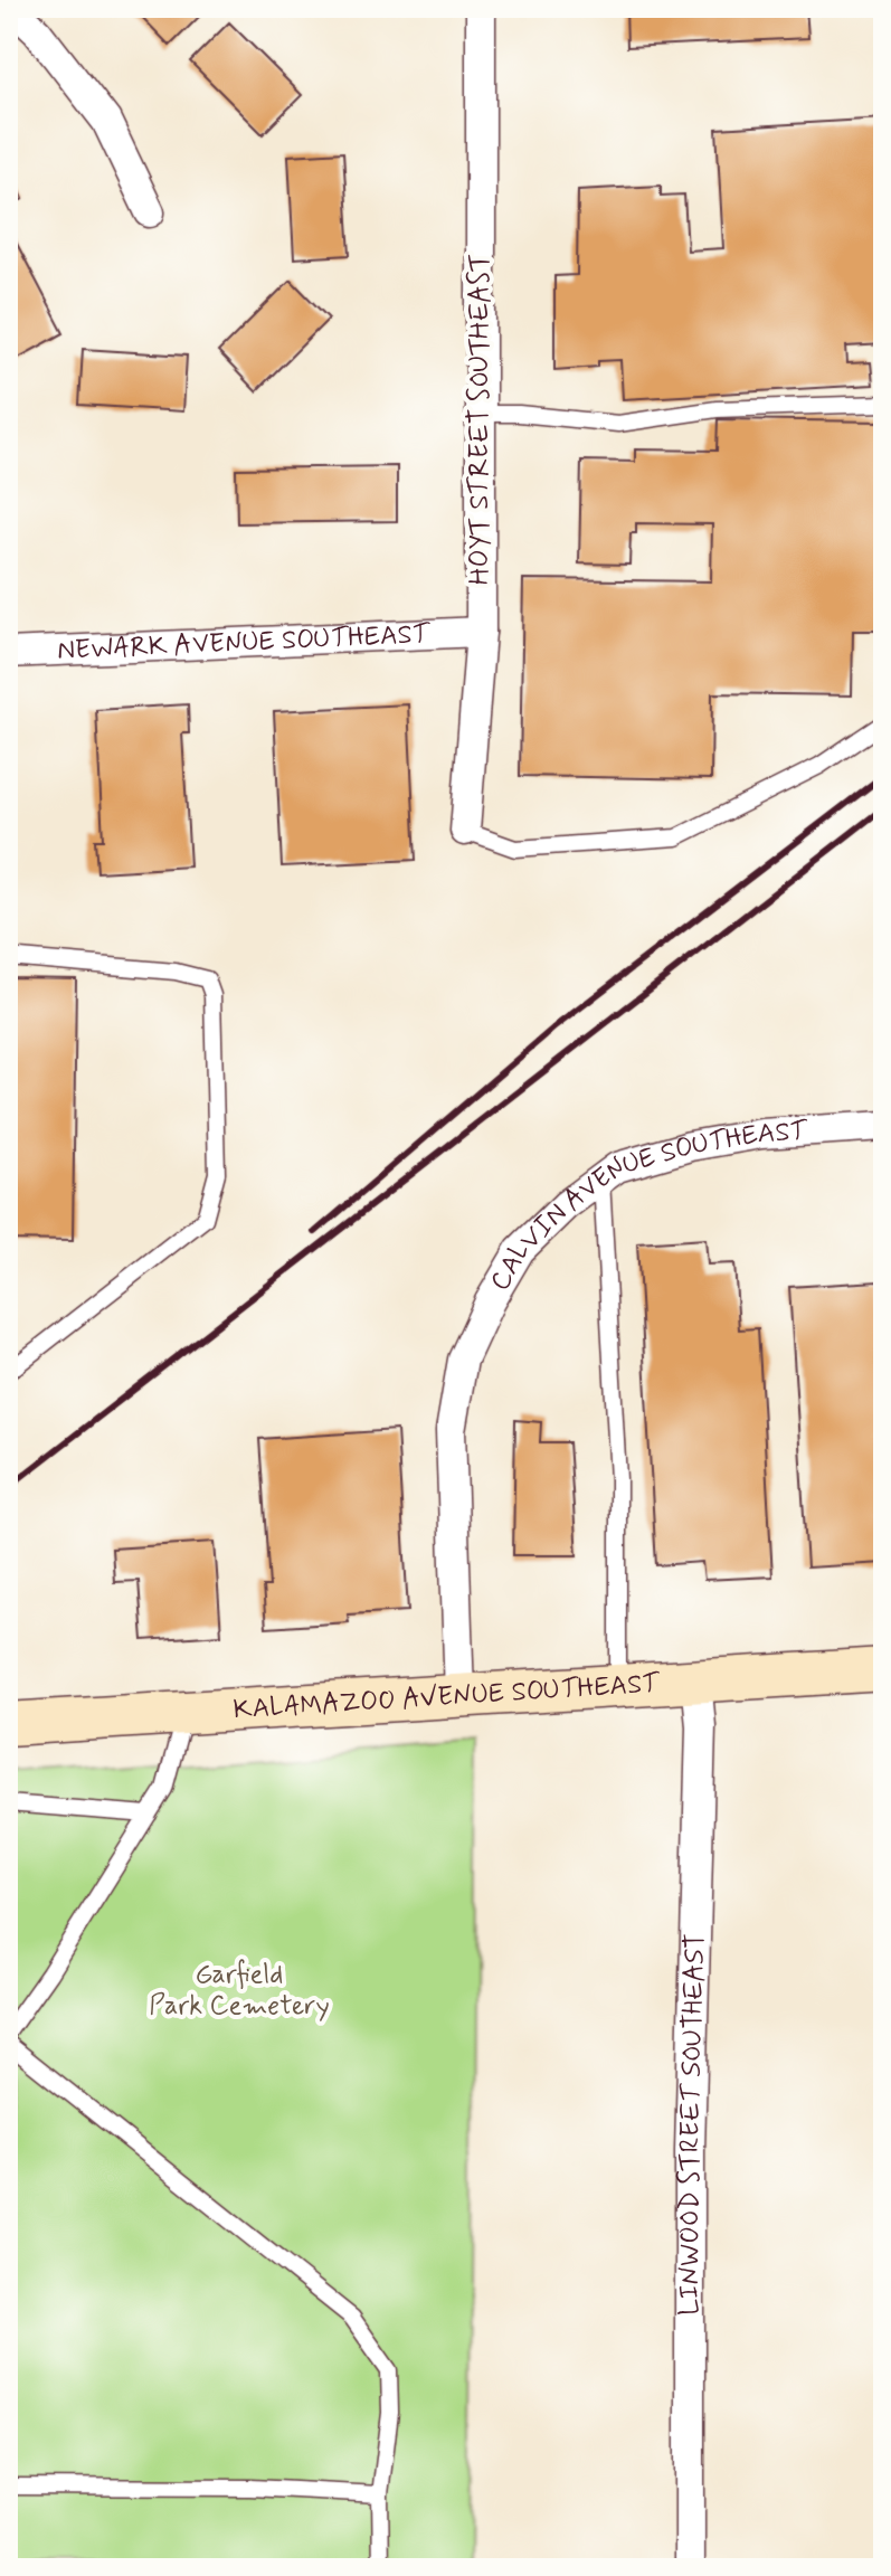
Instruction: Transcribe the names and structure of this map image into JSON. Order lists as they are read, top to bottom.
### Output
{
  "streets": {
    "main road": ["KALAMAZOO AVENUE SOUTHEAST"],
    "street": [
      "HOYT STREET SOUTHEAST",
      "NEWARK AVENUE SOUTHEAST",
      "CALVIN AVENUE SOUTHEAST",
      "LINWOOD STREET SOUTHEAST"
    ]
  },
  "crossings": [
    ["HOYT STREET SOUTHEAST", "NEWARK AVENUE SOUTHEAST"],
    ["CALVIN AVENUE SOUTHEAST", "KALAMAZOO AVENUE SOUTHEAST"],
    ["KALAMAZOO AVENUE SOUTHEAST", "LINWOOD STREET SOUTHEAST"]
  ],
  "parks": ["Garfield Park Cemetery"]
}
